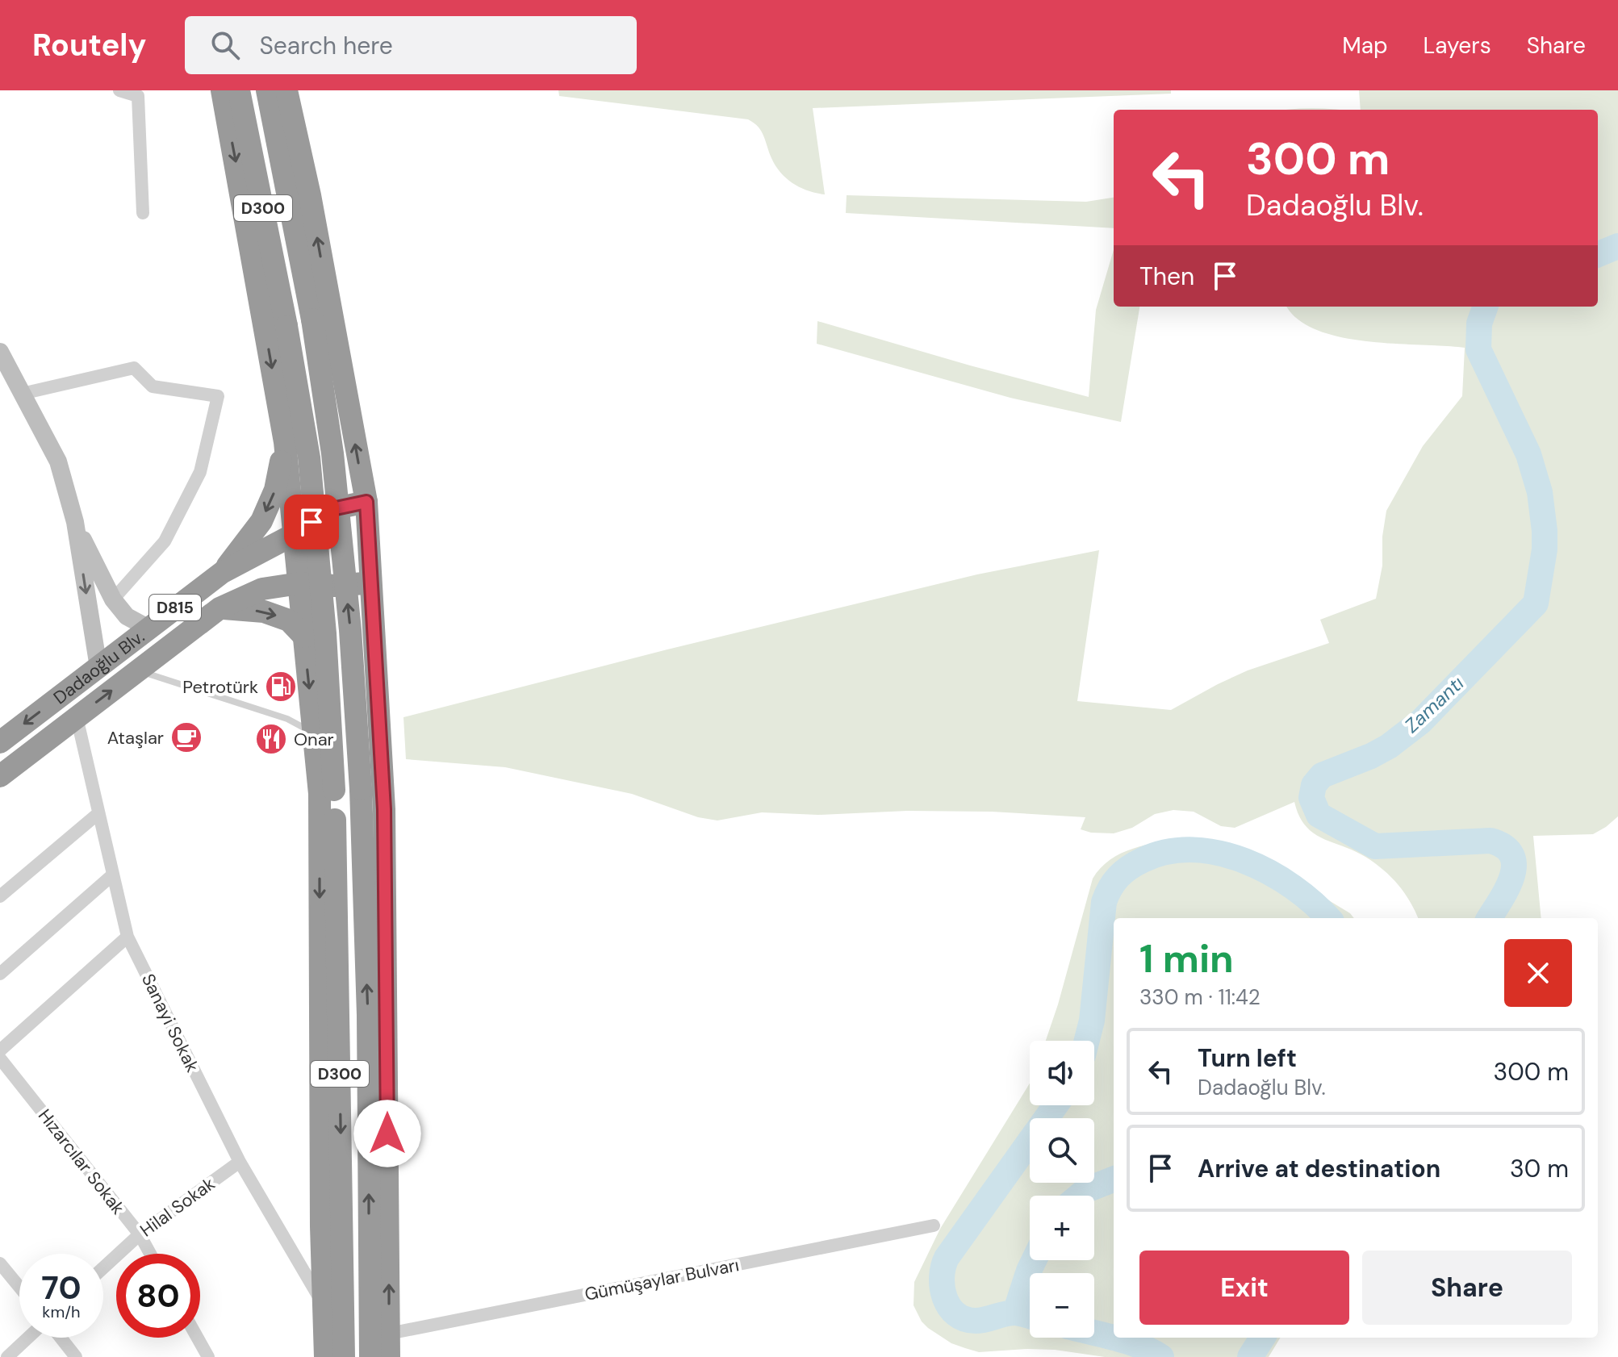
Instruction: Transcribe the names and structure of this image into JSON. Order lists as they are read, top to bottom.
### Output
{
  "streets": {
    "highway": ["D300", "D815", "Dadaoğlu Blv."],
    "street": [
      "Sanayi Sokak",
      "Hızarcılar Sokak",
      "Hilal Sokak",
      "Gümüşaylar Bulvarı"
    ]
  },
  "crossings": [
    ["Dadaoğlu Blv.", "Sanayi Sokak"],
    ["Sanayi Sokak", "Hilal Sokak"],
    ["Hızarcılar Sokak", "Hilal Sokak"]
  ],
  "water": ["Zamantı"],
  "places": {
    "fuel station": ["Petrotürk"],
    "cafe": ["Ataşlar"],
    "restaurant": ["Onar"]
  },
  "page": {
    "header": "Routely",
    "search": "Search here",
    "nav": ["Map", "Layers", "Share"],
    "turn": ["300 m", "Dadaoğlu Blv."],
    "then": "Then",
    "heading": ["1 min", "330 m · 11:42"],
    "list": [
      {
        "name": "Turn left",
        "note": "Dadaoğlu Blv.",
        "value": "300 m"
      },
      {
        "name": "Arrive at destination",
        "value": "30 m"
      }
    ],
    "map_buttons": ["+", "−"],
    "buttons": ["Exit", "Share"],
    "speed": "70 km/h",
    "limit": "80"
  }
}
